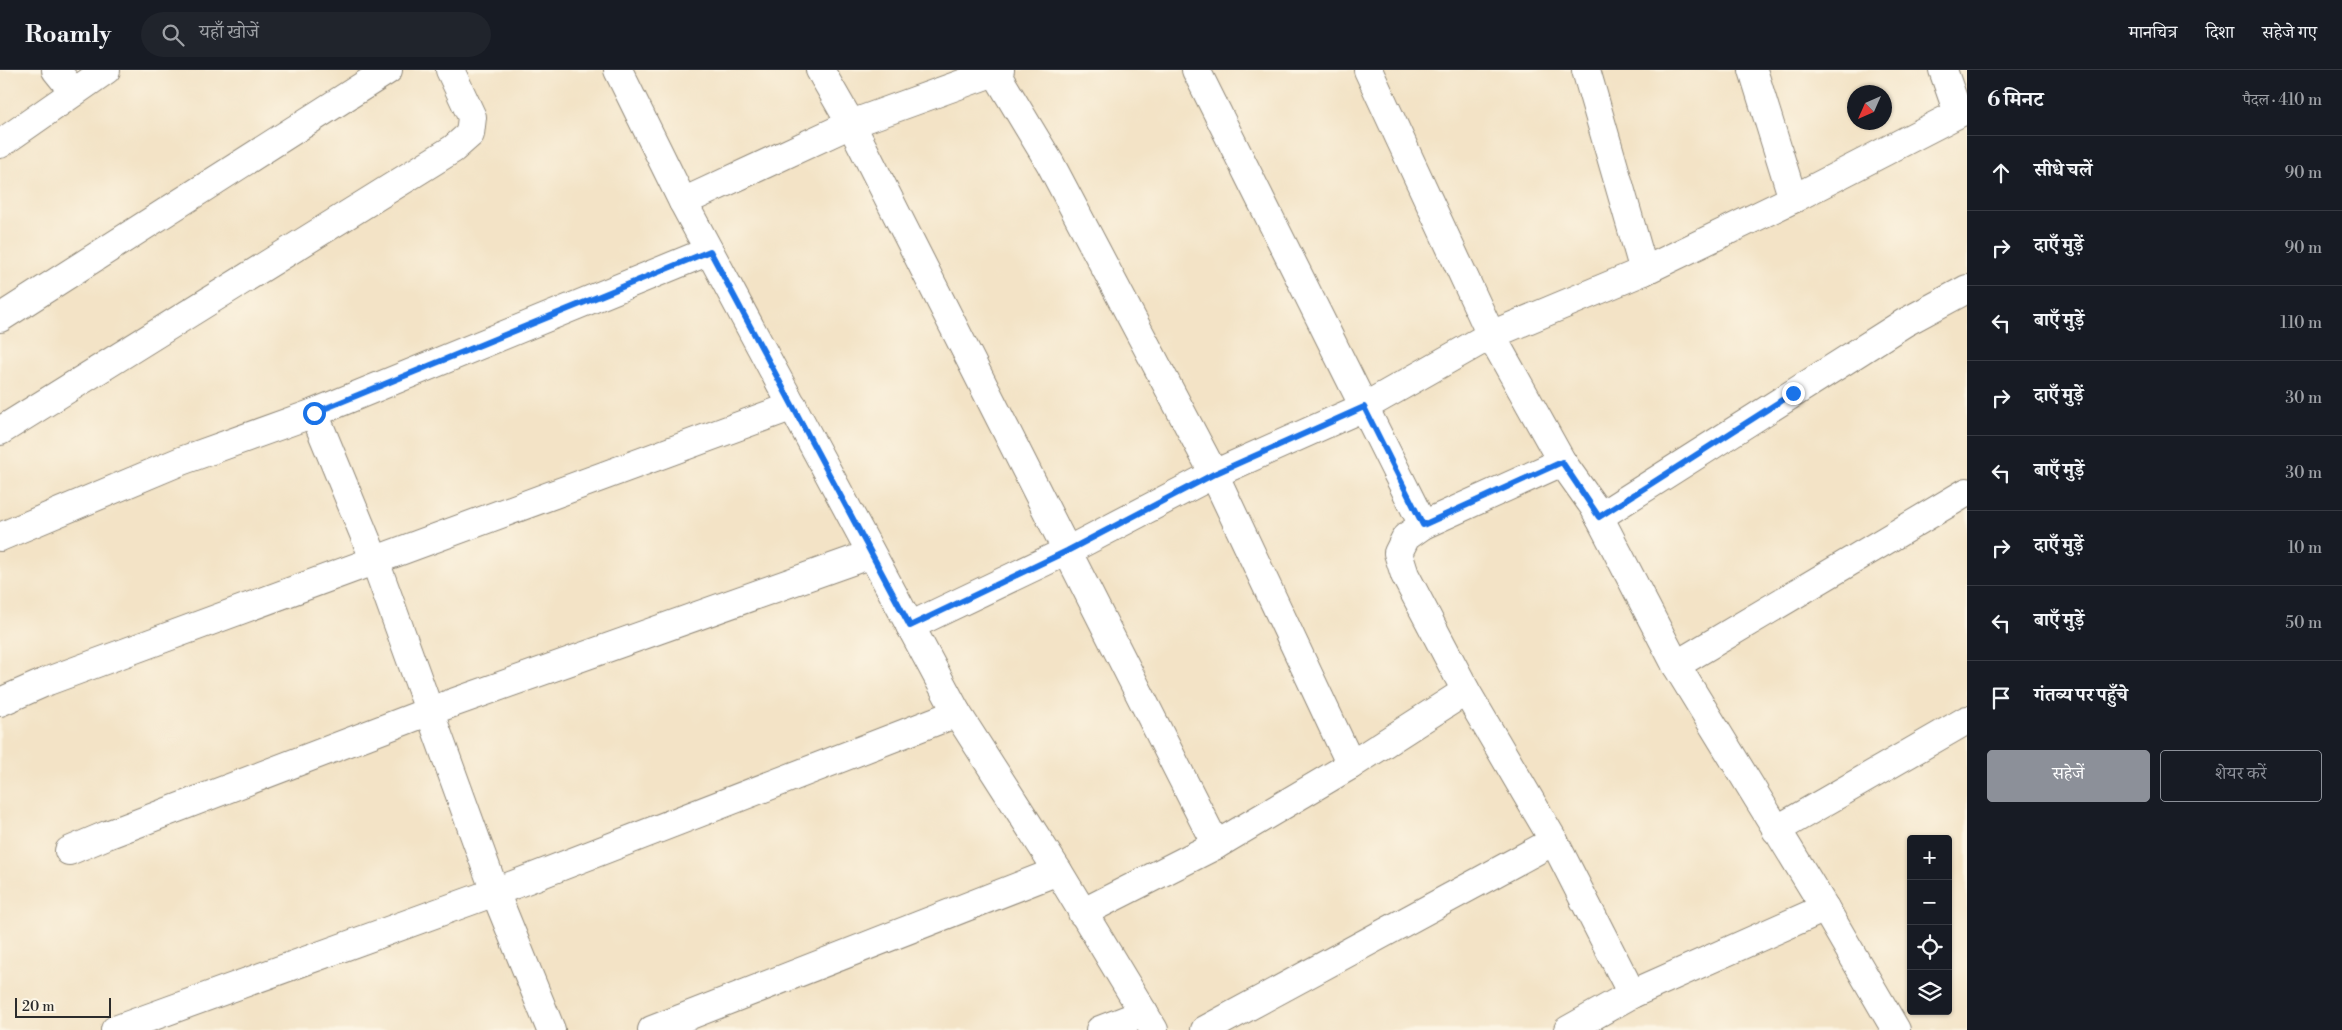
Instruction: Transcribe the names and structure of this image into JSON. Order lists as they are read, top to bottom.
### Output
{
  "scale_bar": "20 m",
  "north": "bottom left",
  "page": {
    "header": "Roamly",
    "search": "यहाँ खोजें",
    "nav": ["मानचित्र", "दिशा", "सहेजे गए"],
    "heading": ["6 मिनट", "पैदल · 410 m"],
    "list": [
      ["सीधे चलें", "90 m"],
      ["दाएँ मुड़ें", "90 m"],
      ["बाएँ मुड़ें", "110 m"],
      ["दाएँ मुड़ें", "30 m"],
      ["बाएँ मुड़ें", "30 m"],
      ["दाएँ मुड़ें", "10 m"],
      ["बाएँ मुड़ें", "50 m"],
      "गंतव्य पर पहुँचे"
    ],
    "buttons": ["सहेजें", "शेयर करें"],
    "map_buttons": ["+", "−"],
    "scale": "20 m"
  }
}
